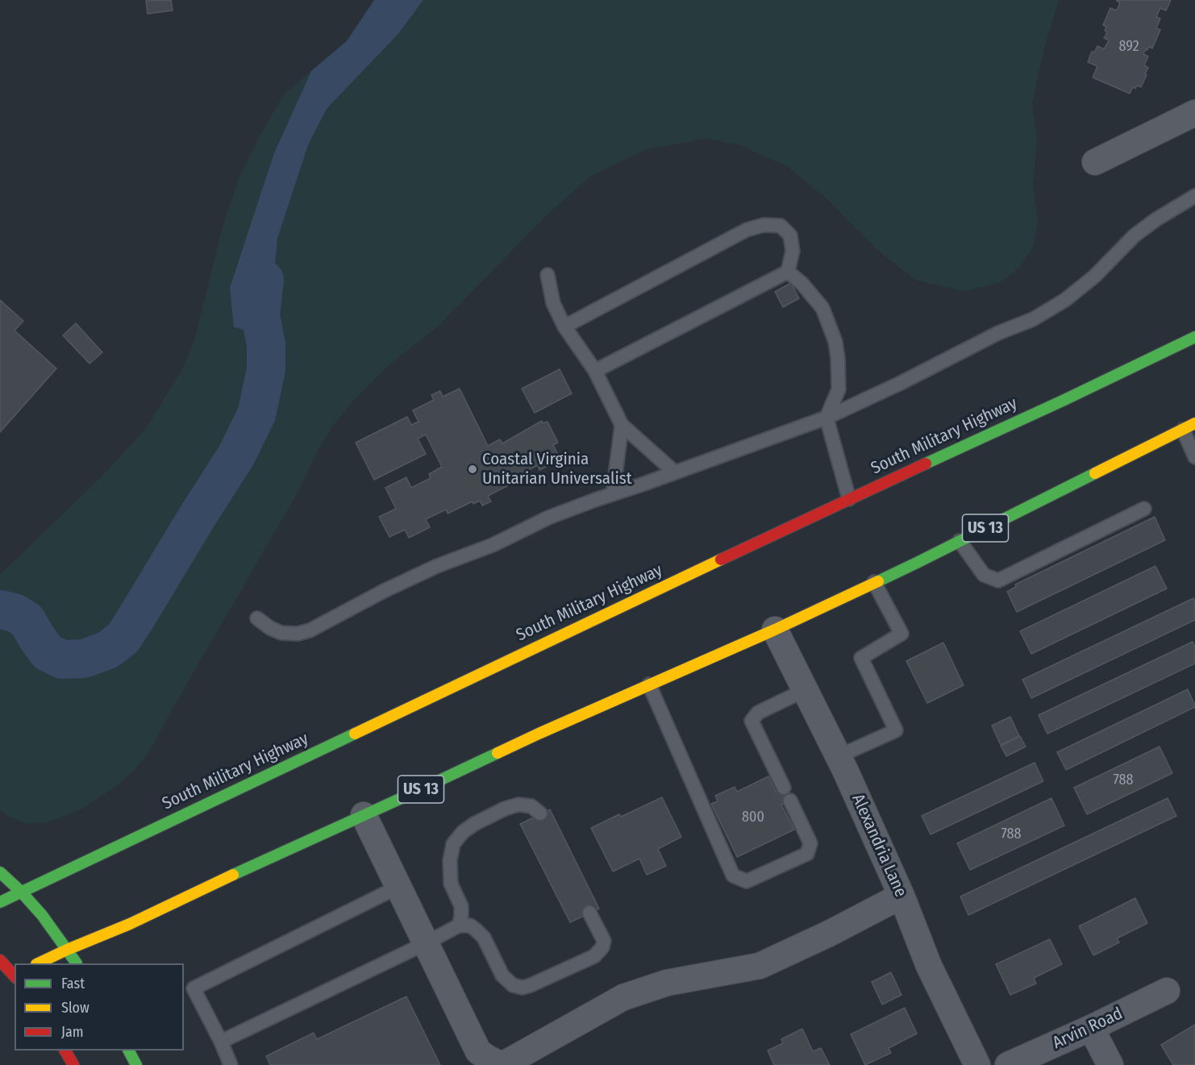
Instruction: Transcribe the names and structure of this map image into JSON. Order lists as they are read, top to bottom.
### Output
{
  "streets": {
    "main road": ["South Military Highway", "US 13"],
    "street": ["Alexandria Lane", "Arvin Road"]
  },
  "crossings": [
    ["US 13", "Alexandria Lane"]
  ],
  "places": ["Coastal Virginia Unitarian Universalist"],
  "house_numbers": [
    "892",
    "788",
    "800",
    "788"
  ],
  "legend": ["Fast", "Slow", "Jam"]
}
